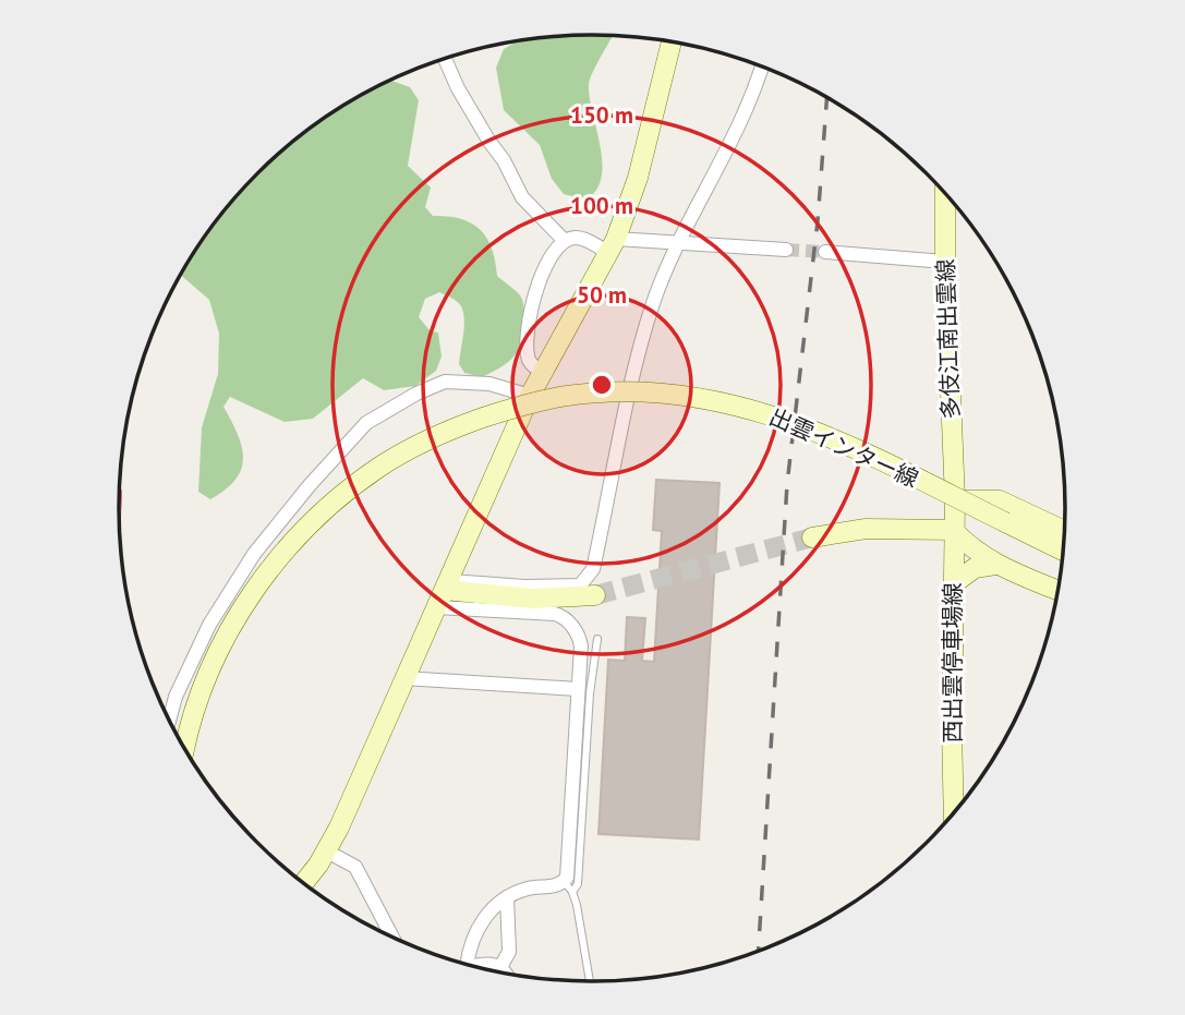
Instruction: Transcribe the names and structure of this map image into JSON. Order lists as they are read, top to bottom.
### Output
{
  "streets": {
    "main road": ["多伎江南出雲線", "出雲インター線", "西出雲停車場線"]
  },
  "crossings": [
    ["多伎江南出雲線", "西出雲停車場線"]
  ],
  "rings": ["150 m", "100 m", "50 m"]
}
